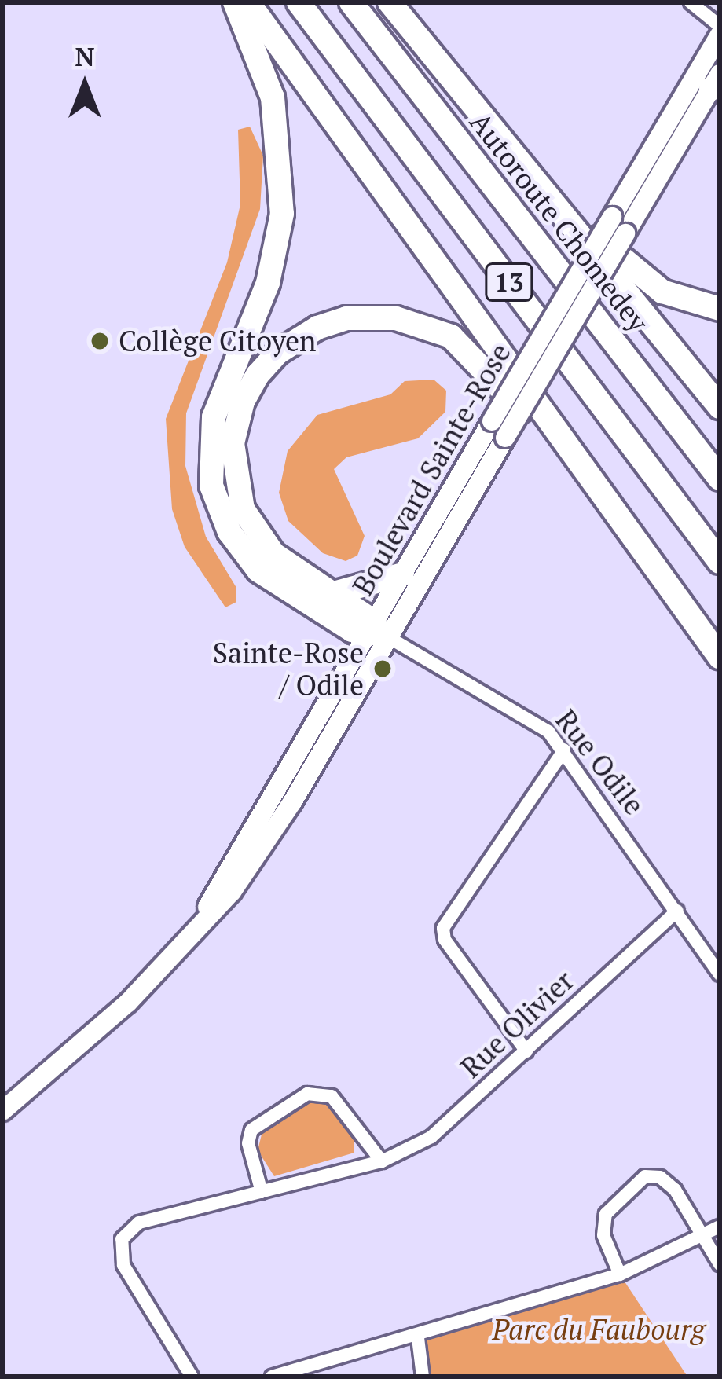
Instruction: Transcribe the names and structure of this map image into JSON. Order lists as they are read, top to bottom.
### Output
{
  "streets": {
    "highway": ["Autoroute Chomedey", "13"],
    "street": ["Boulevard Sainte-Rose", "Rue Odile", "Rue Olivier"]
  },
  "crossings": [
    ["Boulevard Sainte-Rose", "Rue Odile"],
    ["Rue Odile", "Rue Olivier"]
  ],
  "parks": ["Parc du Faubourg"],
  "places": ["Collège Citoyen", "Sainte-Rose / Odile"],
  "north": "top"
}
